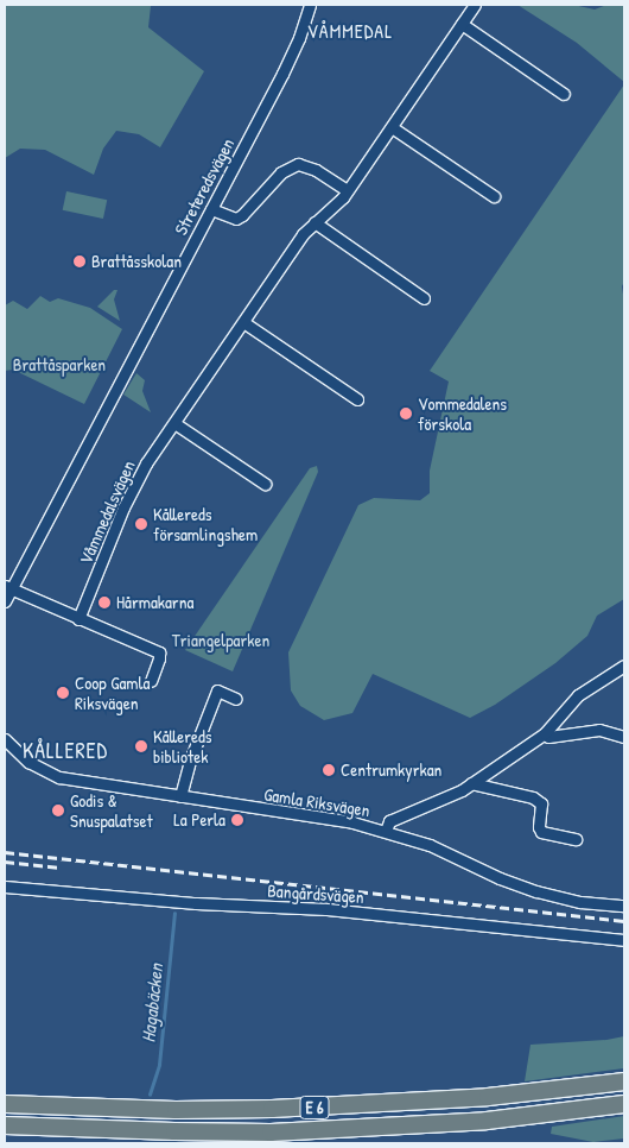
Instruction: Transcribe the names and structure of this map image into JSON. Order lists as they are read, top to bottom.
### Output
{
  "streets": {
    "highway": ["E 6"],
    "street": [
      "Streteredsvägen",
      "Våmmedalsvägen",
      "Gamla Riksvägen",
      "Bangårdsvägen"
    ]
  },
  "districts": ["VÅMMEDAL", "KÅLLERED"],
  "water": ["Hagabäcken"],
  "parks": ["Brattåsparken", "Triangelparken"],
  "places": [
    "Brattåsskolan",
    "Vommedalens förskola",
    "Kållereds församlingshem",
    "Hårmakarna",
    "Coop Gamla Riksvägen",
    "Kållereds bibliotek",
    "Centrumkyrkan",
    "Godis & Snuspalatset",
    "La Perla"
  ]
}
